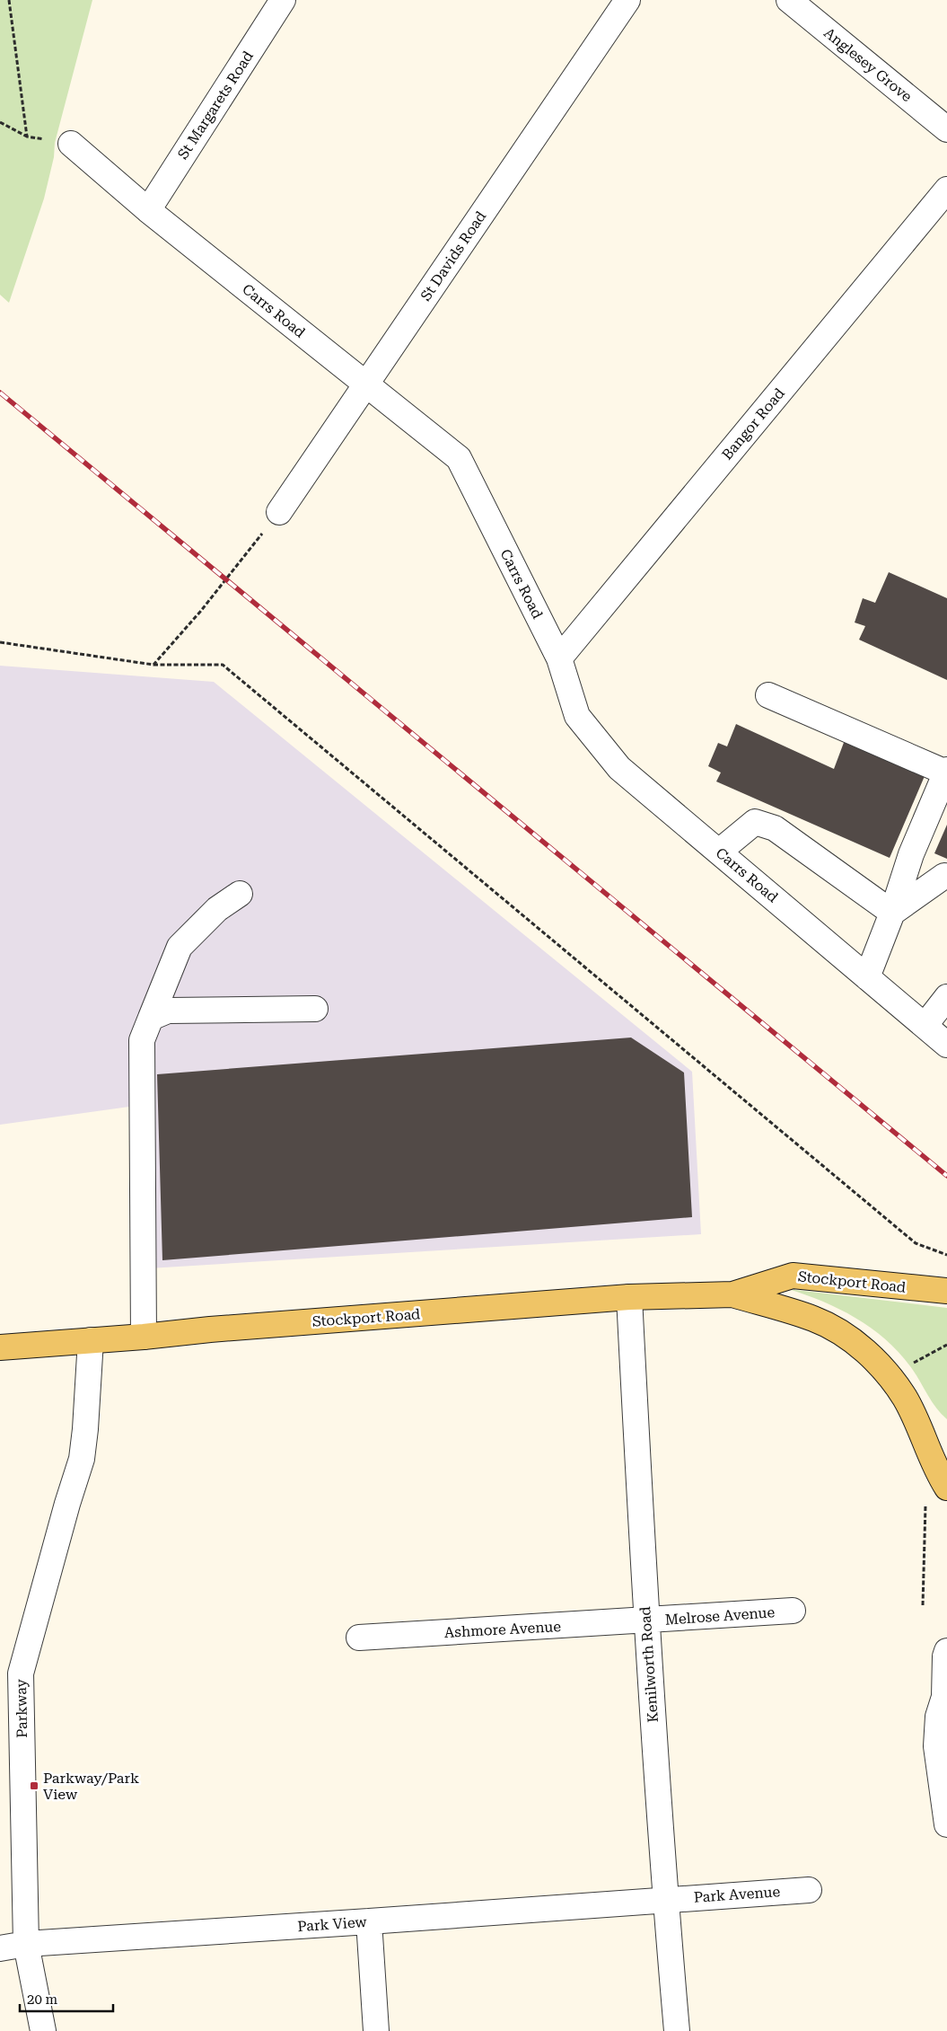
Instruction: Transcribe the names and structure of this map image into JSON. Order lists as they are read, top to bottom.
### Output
{
  "streets": {
    "main road": ["Stockport Road"],
    "street": [
      "Anglesey Grove",
      "St Margarets Road",
      "St Davids Road",
      "Carrs Road",
      "Bangor Road",
      "Melrose Avenue",
      "Ashmore Avenue",
      "Kenilworth Road",
      "Parkway",
      "Park Avenue",
      "Park View"
    ]
  },
  "crossings": [
    ["St Margarets Road", "Carrs Road"],
    ["St Davids Road", "Carrs Road"],
    ["Carrs Road", "Bangor Road"],
    ["Stockport Road", "Kenilworth Road"],
    ["Stockport Road", "Parkway"],
    ["Melrose Avenue", "Ashmore Avenue"],
    ["Melrose Avenue", "Kenilworth Road"],
    ["Ashmore Avenue", "Kenilworth Road"],
    ["Kenilworth Road", "Park Avenue"],
    ["Kenilworth Road", "Park View"],
    ["Parkway", "Park View"],
    ["Park Avenue", "Park View"]
  ],
  "places": {
    "transit": ["Parkway/Park View"]
  },
  "scale_bar": "20 m"
}
